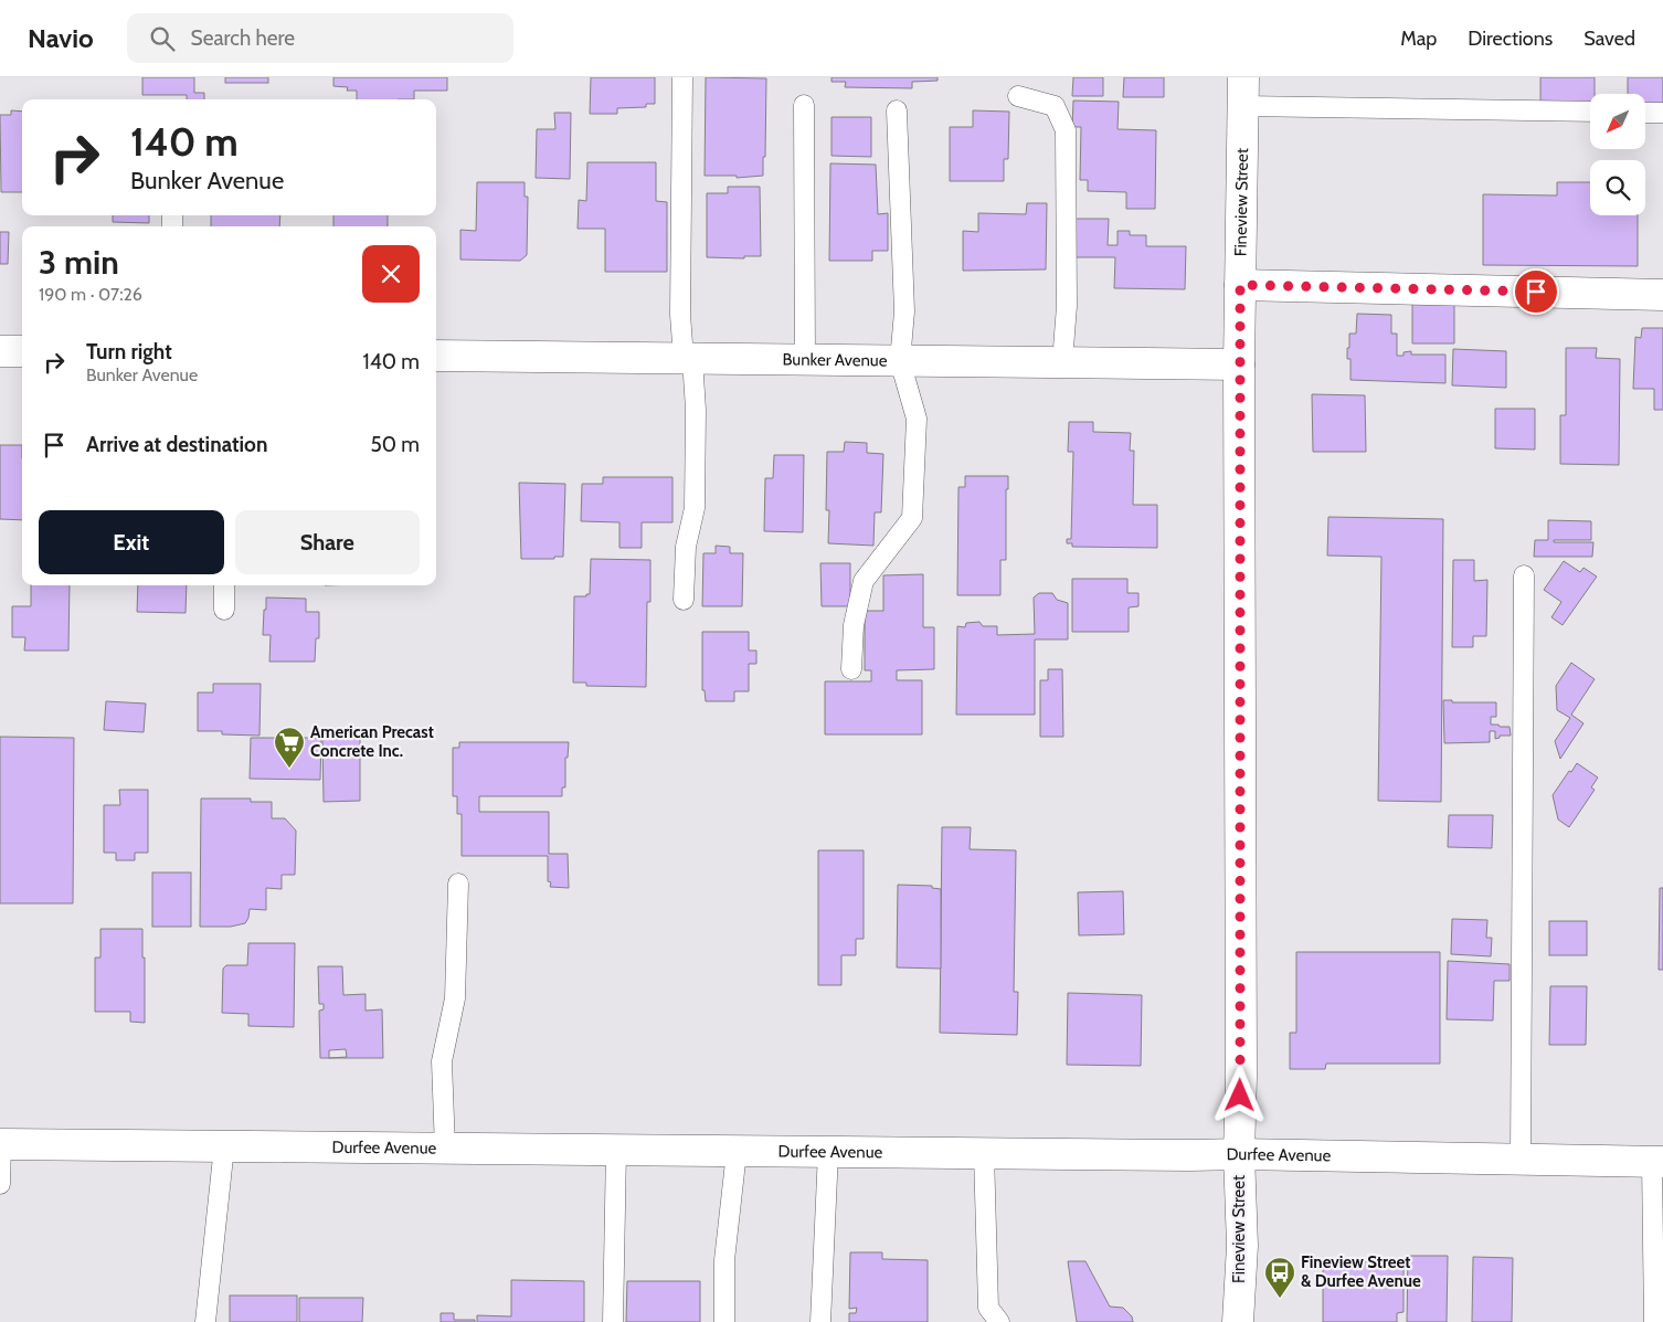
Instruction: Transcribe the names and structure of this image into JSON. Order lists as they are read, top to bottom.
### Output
{
  "streets": {
    "street": ["Fineview Street", "Bunker Avenue", "Durfee Avenue"]
  },
  "crossings": [
    ["Fineview Street", "Bunker Avenue"],
    ["Fineview Street", "Durfee Avenue"]
  ],
  "places": {
    "supermarket": ["American Precast Concrete Inc."],
    "bus stop": ["Fineview Street & Durfee Avenue"]
  },
  "north": "bottom left",
  "page": {
    "header": "Navio",
    "search": "Search here",
    "nav": ["Map", "Directions", "Saved"],
    "turn": ["140 m", "Bunker Avenue"],
    "heading": ["3 min", "190 m · 07:26"],
    "list": [
      {
        "name": "Turn right",
        "note": "Bunker Avenue",
        "value": "140 m"
      },
      {
        "name": "Arrive at destination",
        "value": "50 m"
      }
    ],
    "buttons": ["Exit", "Share"]
  }
}
